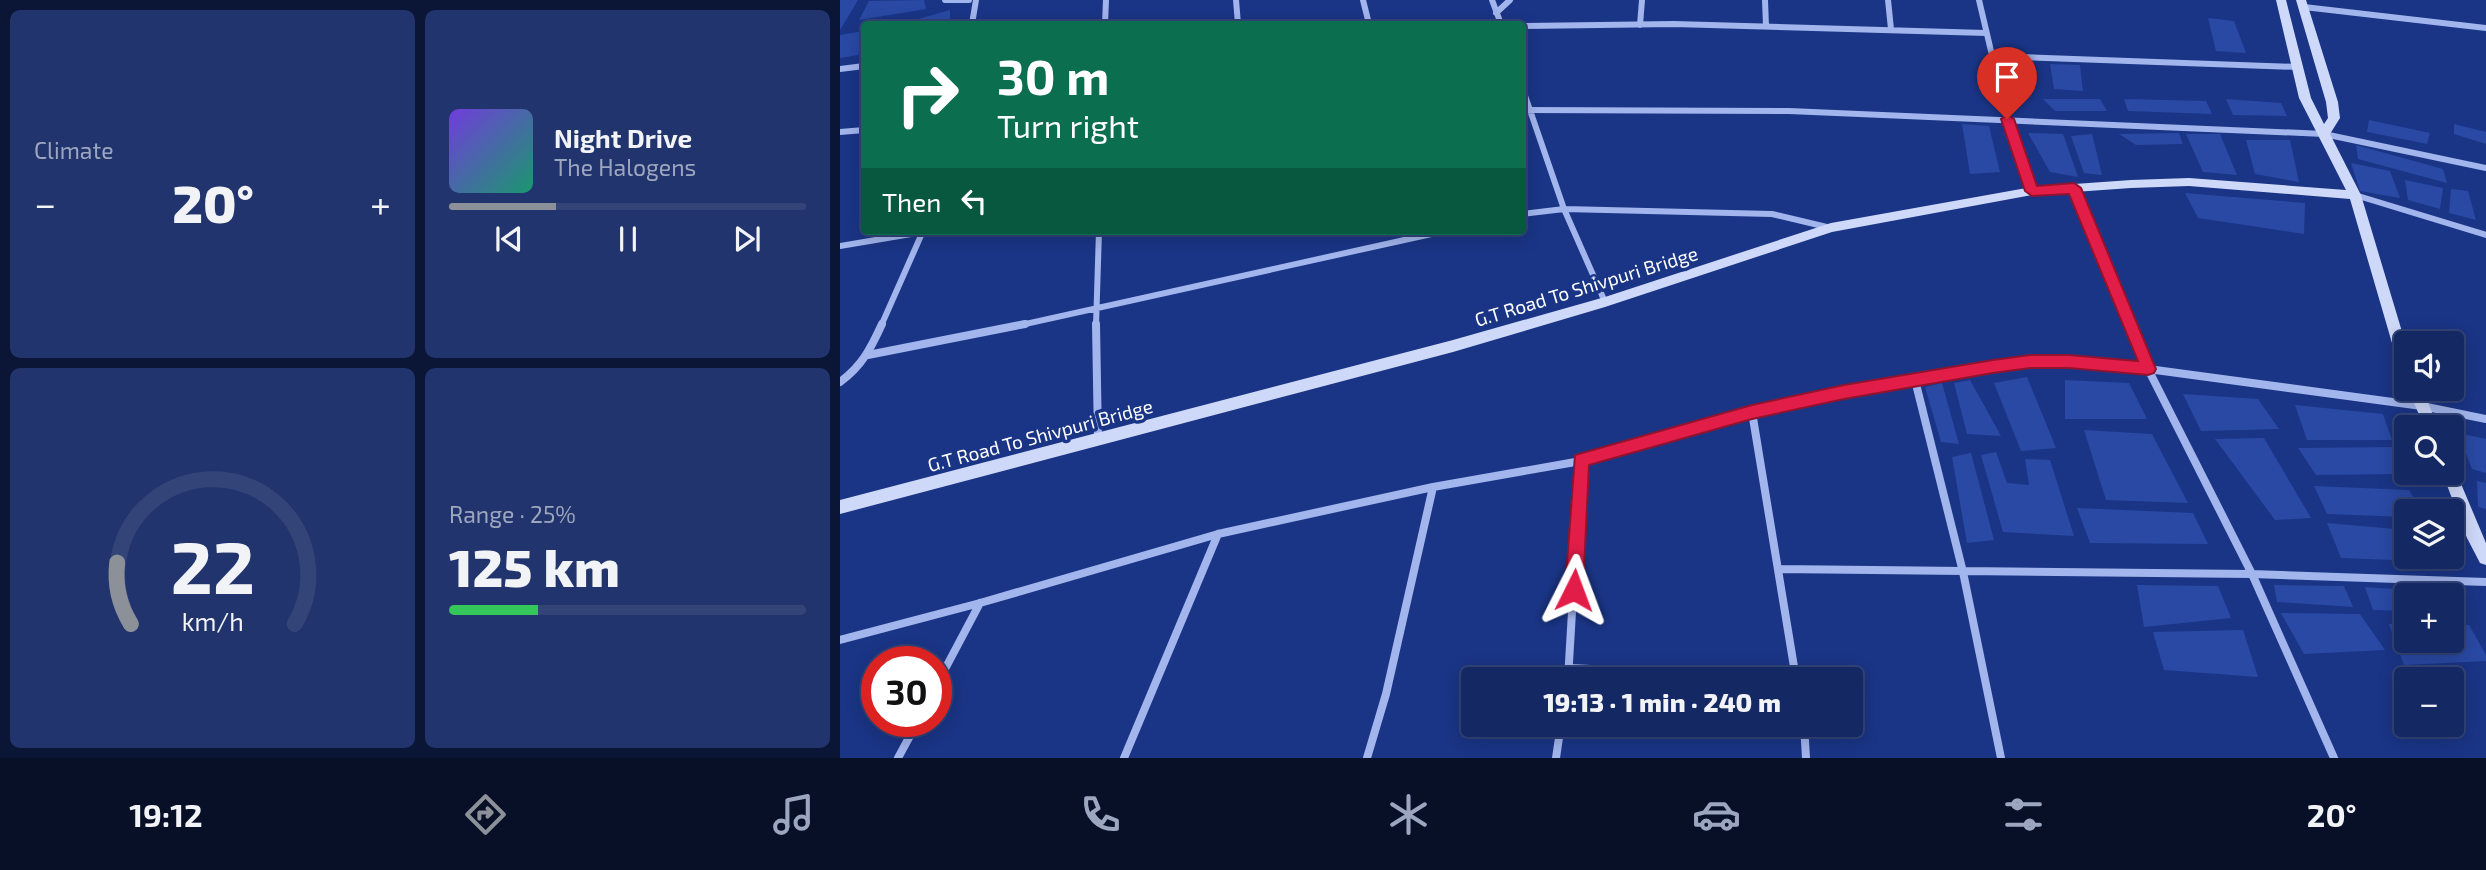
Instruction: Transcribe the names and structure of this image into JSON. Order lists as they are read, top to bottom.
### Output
{
  "streets": {
    "street": ["G.T Road To Shivpuri Bridge"]
  },
  "page": {
    "tile": [
      "Climate",
      ["Range · 25%", "125 km"]
    ],
    "turn": ["30 m", "Turn right"],
    "song": ["Night Drive", "The Halogens"],
    "then": "Then",
    "heat": ["−", "20°", "+"],
    "map_buttons": ["+", "−"],
    "limit": "30",
    "trip": "19:13 · 1 min · 240 m",
    "tabs": ["19:12", "20°"],
    "gauge": ["22", "km/h"]
  }
}
